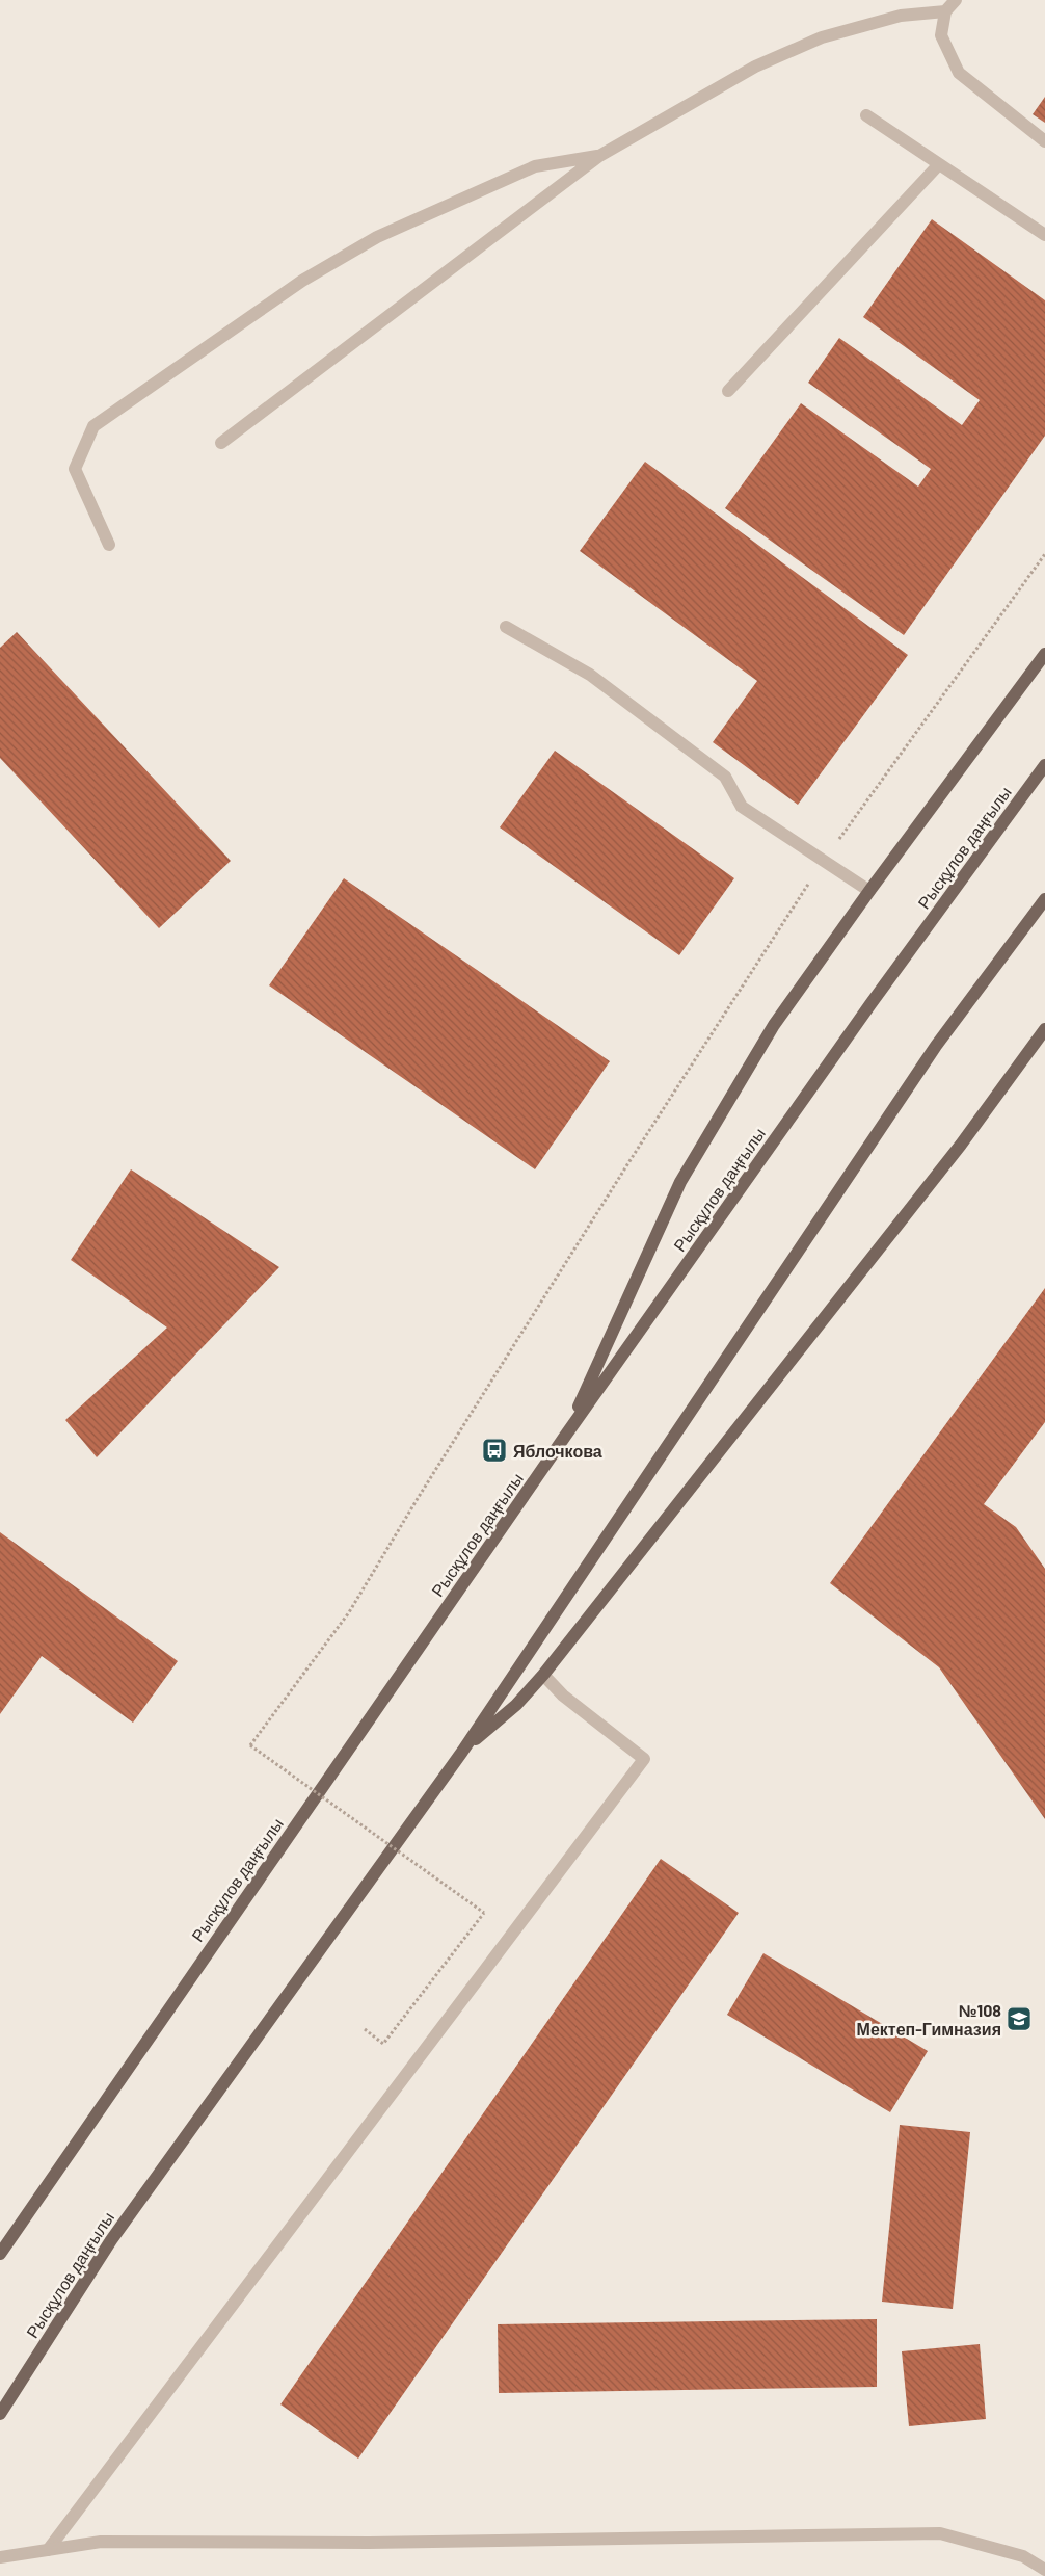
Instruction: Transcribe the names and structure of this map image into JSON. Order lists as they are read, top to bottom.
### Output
{
  "streets": {
    "main road": ["Рысқұлов даңғылы"]
  },
  "places": {
    "bus stop": ["Яблочкова"],
    "school or university": ["№108 Мектеп-Гимназия"]
  }
}
